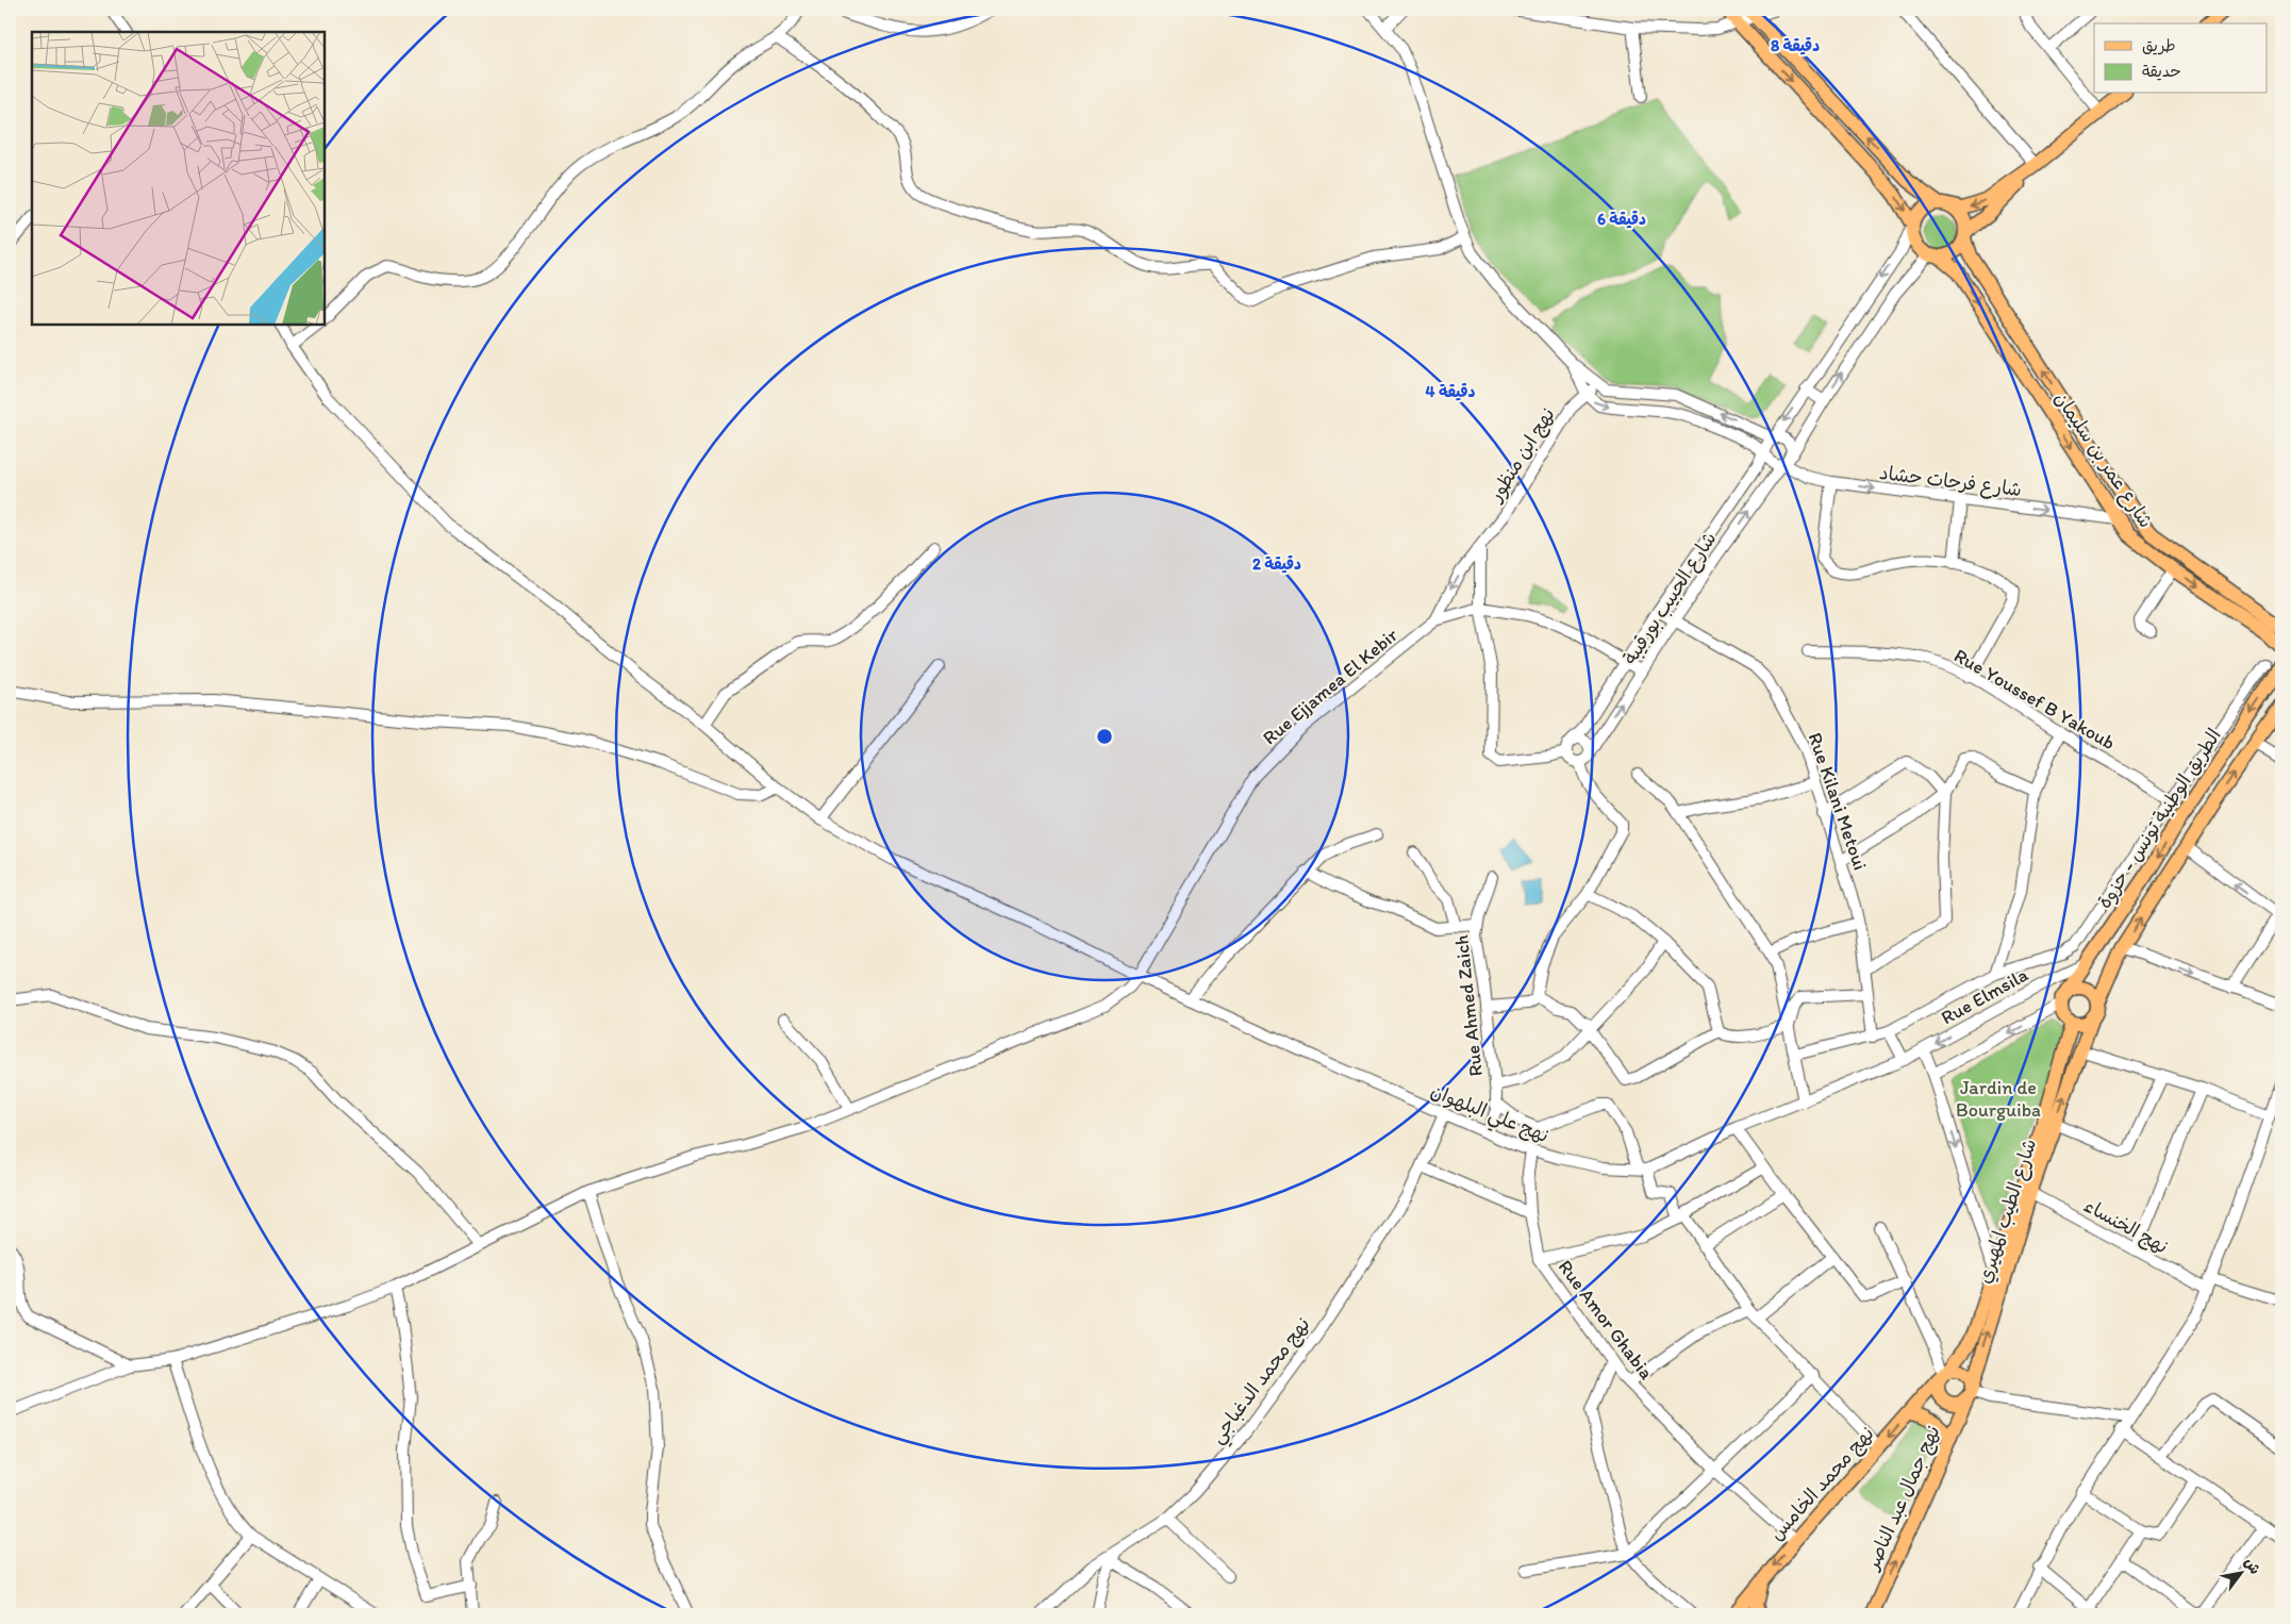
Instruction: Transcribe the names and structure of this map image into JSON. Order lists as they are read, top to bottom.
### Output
{
  "streets": {
    "main road": [
      "شارع عمر بن سليمان",
      "الطريق الوطنية تونس - حزوة",
      "شارع الطيب المهيري",
      "نهج محمد الخامس",
      "نهج جمال عبد الناصر"
    ],
    "street": [
      "نهج ابن منظور",
      "شارع فرحات حشاد",
      "شارع الحبيب بورقيبة",
      "Rue Ejjamea El Kebir",
      "Rue Youssef B Yakoub",
      "Rue Kilani Metoui",
      "Rue Elmsila",
      "Rue Ahmed Zaich",
      "نهج علي البلهوان",
      "نهج الخنساء",
      "Rue Amor Ghabia",
      "نهج محمد الدغباجي"
    ]
  },
  "crossings": [
    ["نهج ابن منظور", "Rue Ejjamea El Kebir"],
    ["شارع عمر بن سليمان", "شارع فرحات حشاد"],
    ["شارع فرحات حشاد", "شارع الحبيب بورقيبة"],
    ["شارع الحبيب بورقيبة", "Rue Ejjamea El Kebir"],
    ["شارع الحبيب بورقيبة", "Rue Kilani Metoui"],
    ["Rue Ejjamea El Kebir", "نهج علي البلهوان"],
    ["الطريق الوطنية تونس - حزوة", "Rue Elmsila"],
    ["الطريق الوطنية تونس - حزوة", "شارع الطيب المهيري"],
    ["Rue Elmsila", "نهج علي البلهوان"],
    ["Rue Ahmed Zaich", "نهج علي البلهوان"],
    ["نهج علي البلهوان", "Rue Amor Ghabia"],
    ["نهج علي البلهوان", "نهج محمد الدغباجي"],
    ["شارع الطيب المهيري", "نهج الخنساء"],
    ["شارع الطيب المهيري", "نهج محمد الخامس"],
    ["شارع الطيب المهيري", "نهج جمال عبد الناصر"],
    ["Rue Amor Ghabia", "نهج محمد الخامس"],
    ["نهج محمد الخامس", "نهج جمال عبد الناصر"]
  ],
  "one_way": ["شارع فرحات حشاد", "نهج جمال عبد الناصر"],
  "parks": ["Jardin de Bourguiba"],
  "legend": ["طريق", "حديقة"],
  "north": "top right",
  "rings": [
    "8 دقيقة",
    "6 دقيقة",
    "4 دقيقة",
    "2 دقيقة"
  ]
}
